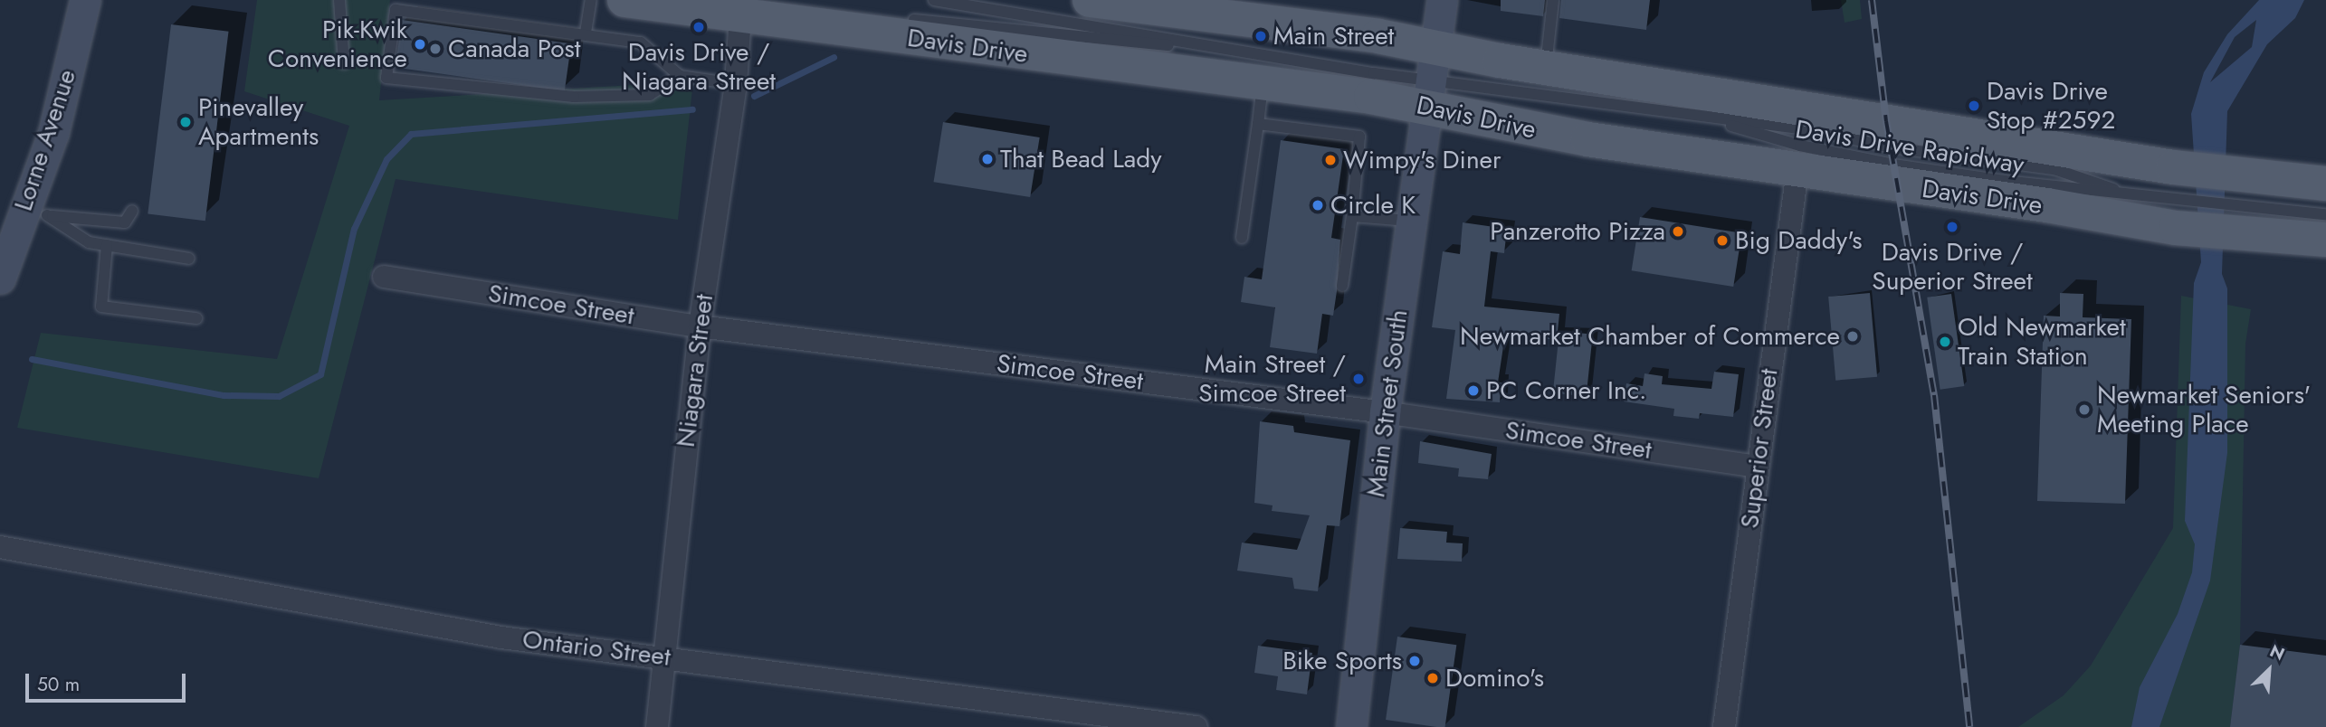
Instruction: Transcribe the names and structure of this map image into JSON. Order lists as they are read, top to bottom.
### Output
{
  "streets": {
    "main road": ["Davis Drive", "Lorne Avenue", "Main Street South"],
    "street": [
      "Simcoe Street",
      "Niagara Street",
      "Superior Street",
      "Ontario Street"
    ],
    "lane": ["Davis Drive Rapidway"]
  },
  "crossings": [
    ["Davis Drive", "Davis Drive Rapidway"],
    ["Davis Drive", "Niagara Street"],
    ["Davis Drive", "Main Street South"],
    ["Davis Drive", "Superior Street"],
    ["Davis Drive Rapidway", "Main Street South"],
    ["Simcoe Street", "Niagara Street"],
    ["Simcoe Street", "Main Street South"],
    ["Simcoe Street", "Superior Street"],
    ["Niagara Street", "Ontario Street"]
  ],
  "places": [
    "Davis Drive / Niagara Street",
    "Main Street",
    "Pik-Kwik Convenience",
    "Canada Post",
    "Davis Drive Stop #2592",
    "Pinevalley Apartments",
    "That Bead Lady",
    "Wimpy's Diner",
    "Circle K",
    "Davis Drive / Superior Street",
    "Panzerotto Pizza",
    "Big Daddy's",
    "Newmarket Chamber of Commerce",
    "Old Newmarket Train Station",
    "Main Street / Simcoe Street",
    "PC Corner Inc.",
    "Newmarket Seniors' Meeting Place",
    "Bike Sports",
    "Domino's"
  ],
  "scale_bar": "50 m",
  "north": "top right"
}
